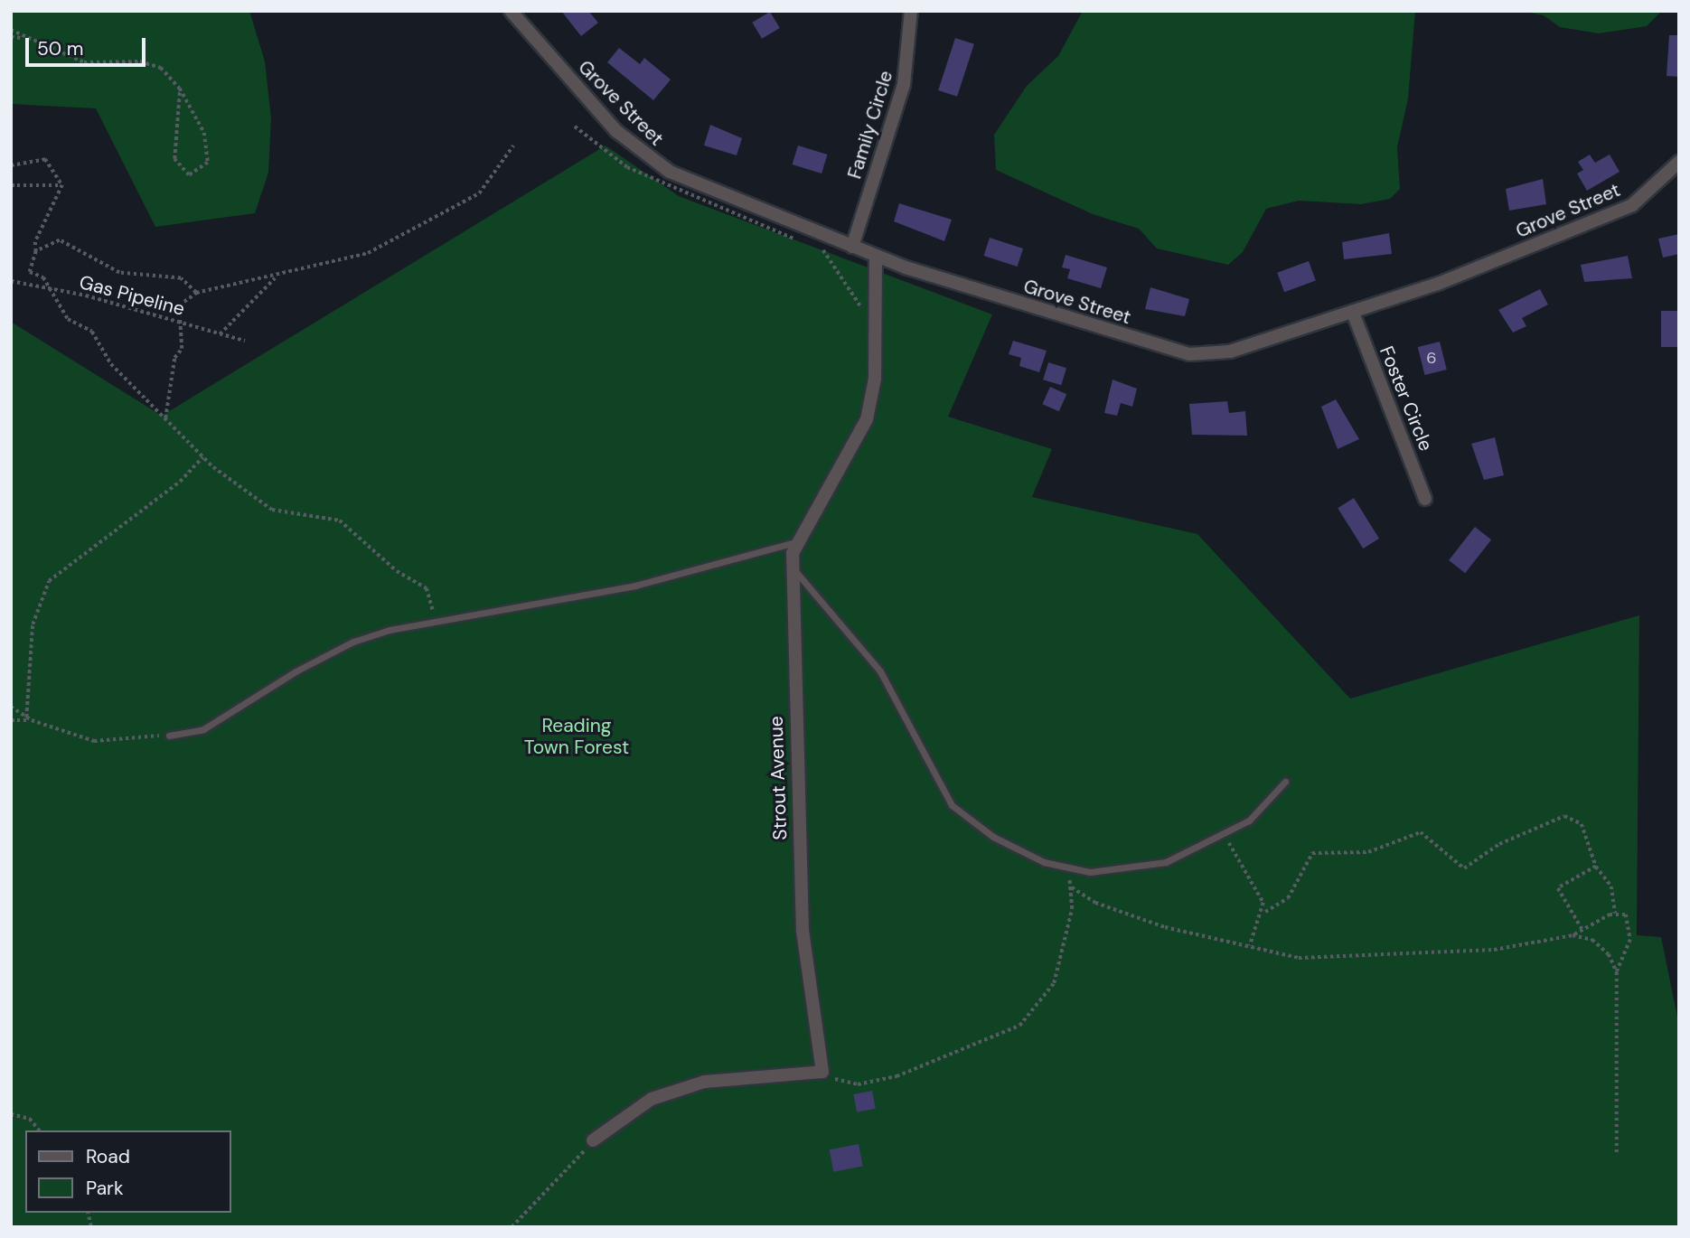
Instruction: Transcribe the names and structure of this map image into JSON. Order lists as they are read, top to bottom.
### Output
{
  "streets": {
    "street": [
      "Grove Street",
      "Family Circle",
      "Foster Circle",
      "Strout Avenue"
    ],
    "path": ["Gas Pipeline"]
  },
  "crossings": [
    ["Grove Street", "Family Circle"],
    ["Grove Street", "Foster Circle"],
    ["Grove Street", "Strout Avenue"]
  ],
  "parks": ["Reading Town Forest"],
  "house_numbers": ["6"],
  "legend": ["Road", "Park"],
  "scale_bar": "50 m"
}
